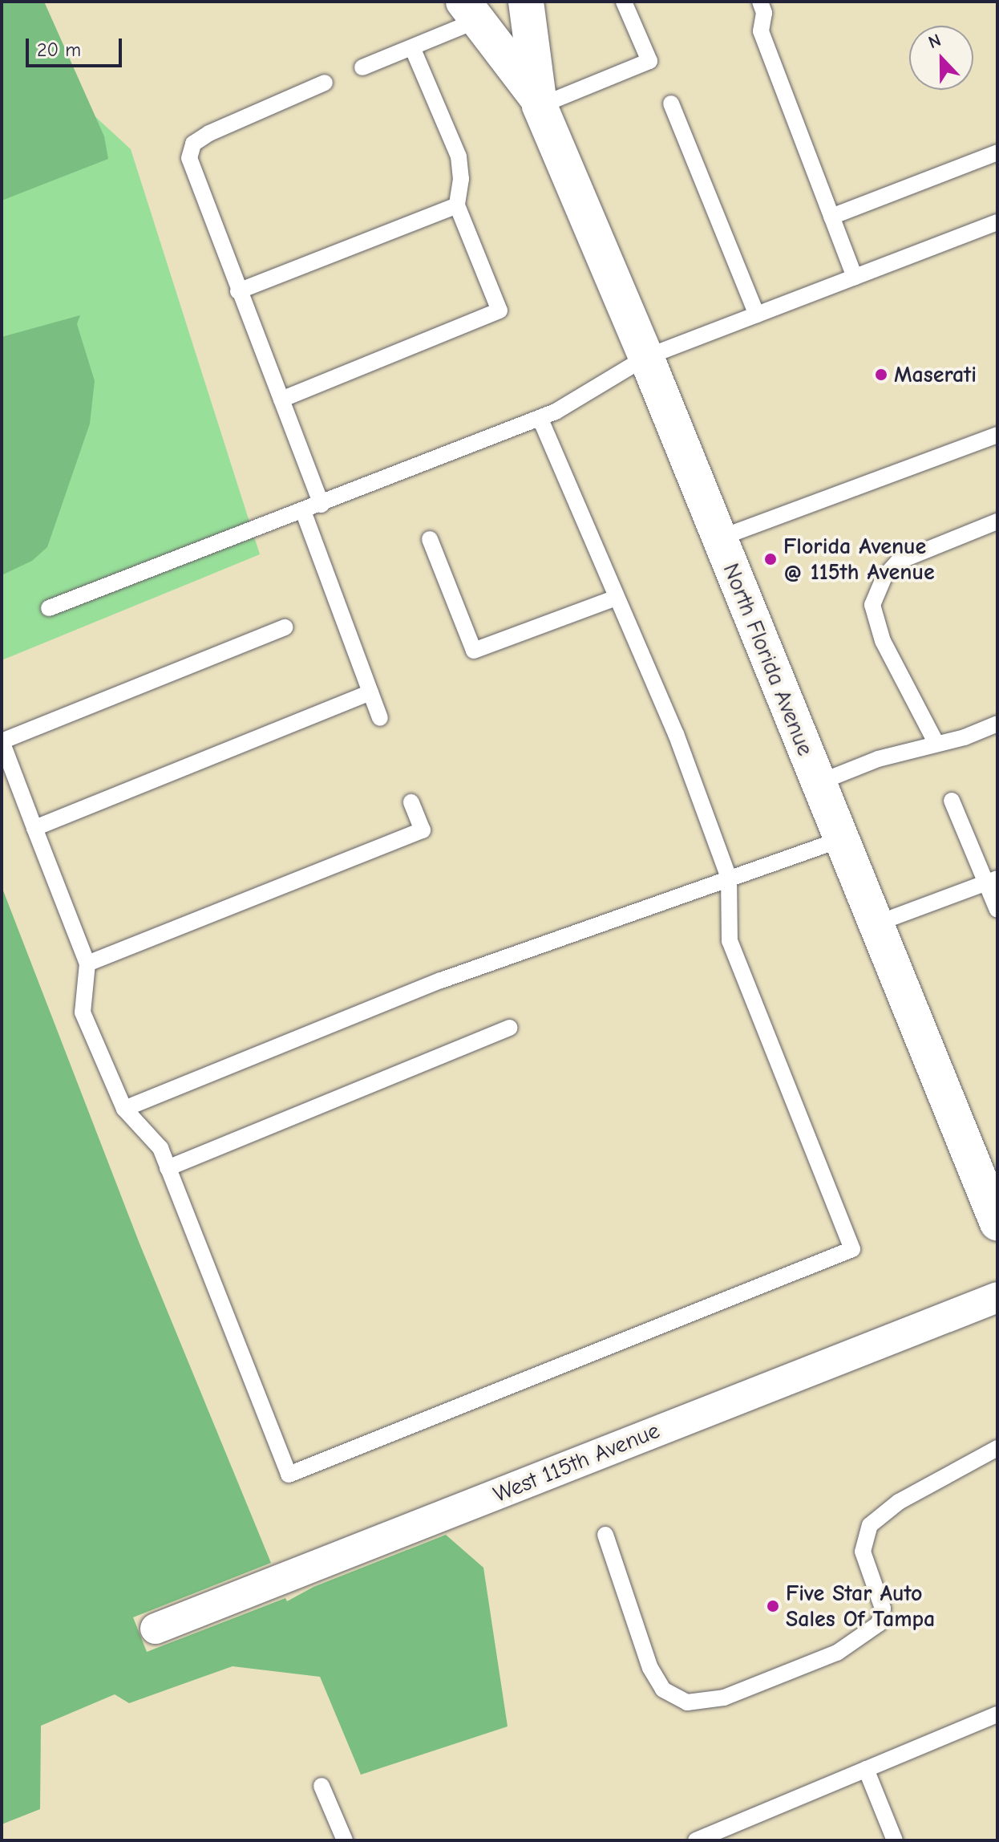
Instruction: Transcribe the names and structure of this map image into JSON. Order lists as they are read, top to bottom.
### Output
{
  "streets": {
    "main road": ["North Florida Avenue"],
    "street": ["West 115th Avenue"]
  },
  "places": ["Maserati", "Florida Avenue @ 115th Avenue", "Five Star Auto Sales Of Tampa"],
  "scale_bar": "20 m",
  "north": "top"
}
